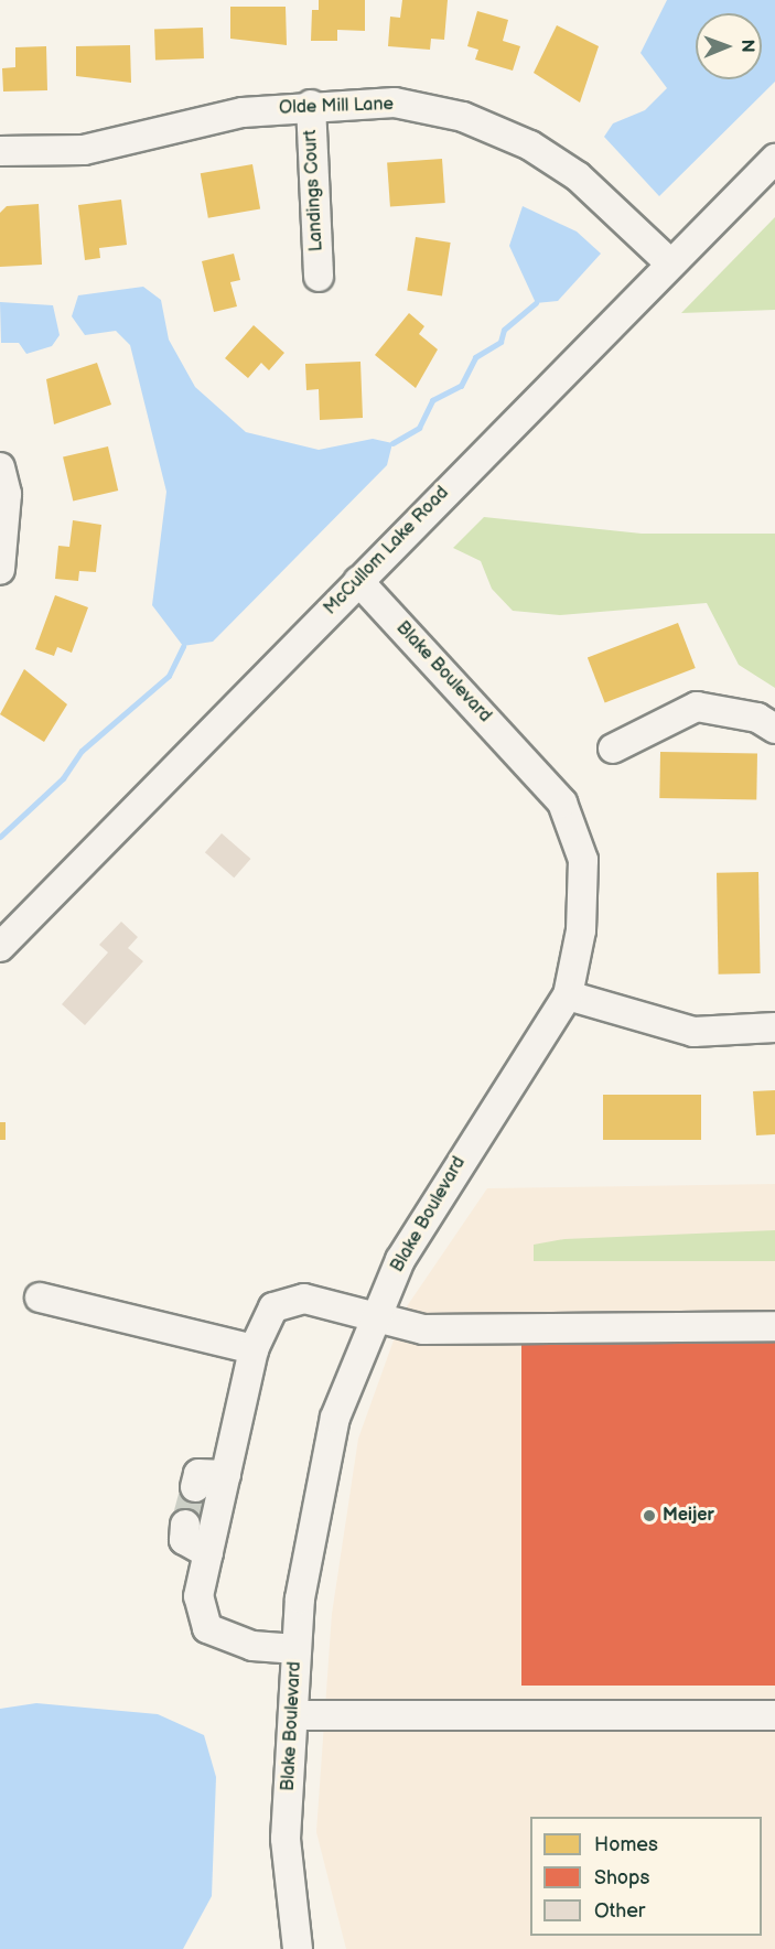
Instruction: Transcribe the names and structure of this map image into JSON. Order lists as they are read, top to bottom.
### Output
{
  "streets": {
    "street": [
      "Olde Mill Lane",
      "Landings Court",
      "McCullom Lake Road",
      "Blake Boulevard"
    ]
  },
  "crossings": [
    ["Olde Mill Lane", "Landings Court"],
    ["Olde Mill Lane", "McCullom Lake Road"],
    ["McCullom Lake Road", "Blake Boulevard"]
  ],
  "places": ["Meijer"],
  "legend": ["Homes", "Shops", "Other"],
  "north": "right"
}
